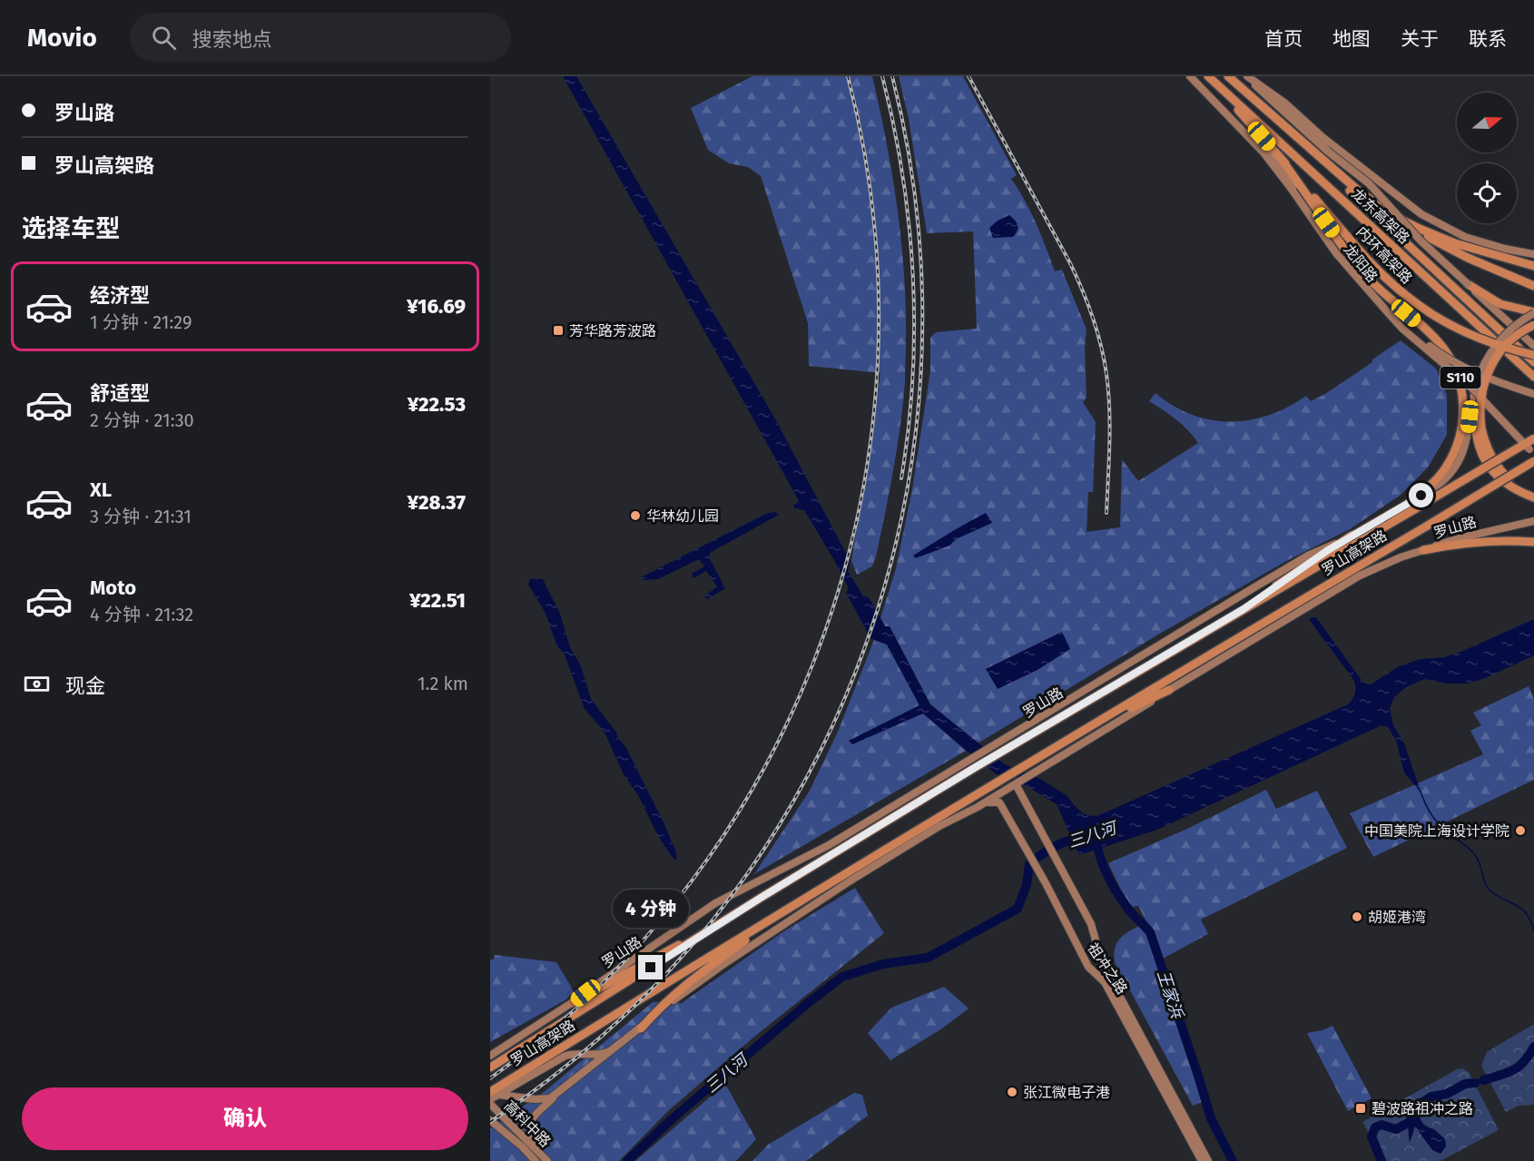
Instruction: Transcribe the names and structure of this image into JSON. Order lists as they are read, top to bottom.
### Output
{
  "streets": {
    "highway": ["龙东高架路", "内环高架路", "罗山高架路"],
    "main road": [
      "龙阳路",
      "S110",
      "罗山路",
      "祖冲之路",
      "高科中路"
    ]
  },
  "crossings": [
    ["龙东高架路", "内环高架路"],
    ["罗山路", "罗山高架路"],
    ["罗山路", "祖冲之路"]
  ],
  "water": ["三八河", "王家浜"],
  "places": {
    "transit": ["芳华路芳波路", "碧波路祖冲之路"],
    "other": [
      "华林幼儿园",
      "中国美院上海设计学院",
      "胡姬港湾",
      "张江微电子港"
    ]
  },
  "north": "right",
  "page": {
    "header": "Movio",
    "search": "搜索地点",
    "nav": [
      "首页",
      "地图",
      "关于",
      "联系"
    ],
    "banner": ["罗山路", "罗山高架路"],
    "heading": "选择车型",
    "list": [
      {
        "name": "经济型",
        "note": "1 分钟 · 21:29",
        "value": "¥16.69"
      },
      {
        "name": "舒适型",
        "note": "2 分钟 · 21:30",
        "value": "¥22.53"
      },
      {
        "name": "XL",
        "note": "3 分钟 · 21:31",
        "value": "¥28.37"
      },
      {
        "name": "Moto",
        "note": "4 分钟 · 21:32",
        "value": "¥22.51"
      }
    ],
    "pay": ["现金", "1.2 km"],
    "bubble": "4 分钟",
    "buttons": "确认"
  }
}
